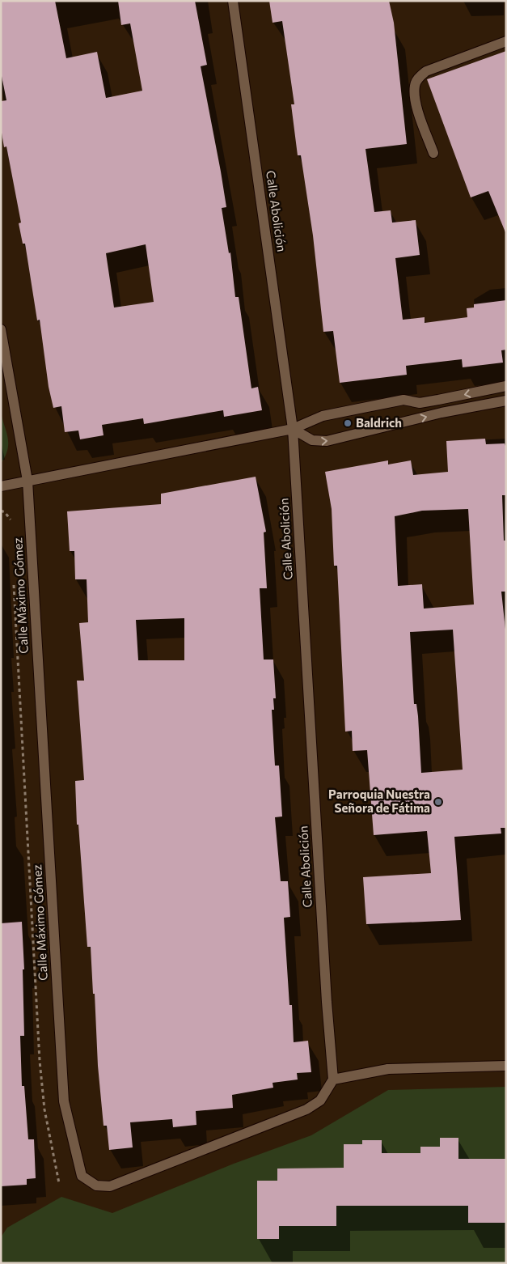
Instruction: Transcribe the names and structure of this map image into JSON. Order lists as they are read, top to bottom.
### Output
{
  "streets": {
    "street": ["Calle Abolición", "Calle Máximo Gómez"]
  },
  "crossings": [
    ["Calle Abolición", "Calle Máximo Gómez"]
  ],
  "places": ["Baldrich", "Parroquia Nuestra Señora de Fátima"]
}
